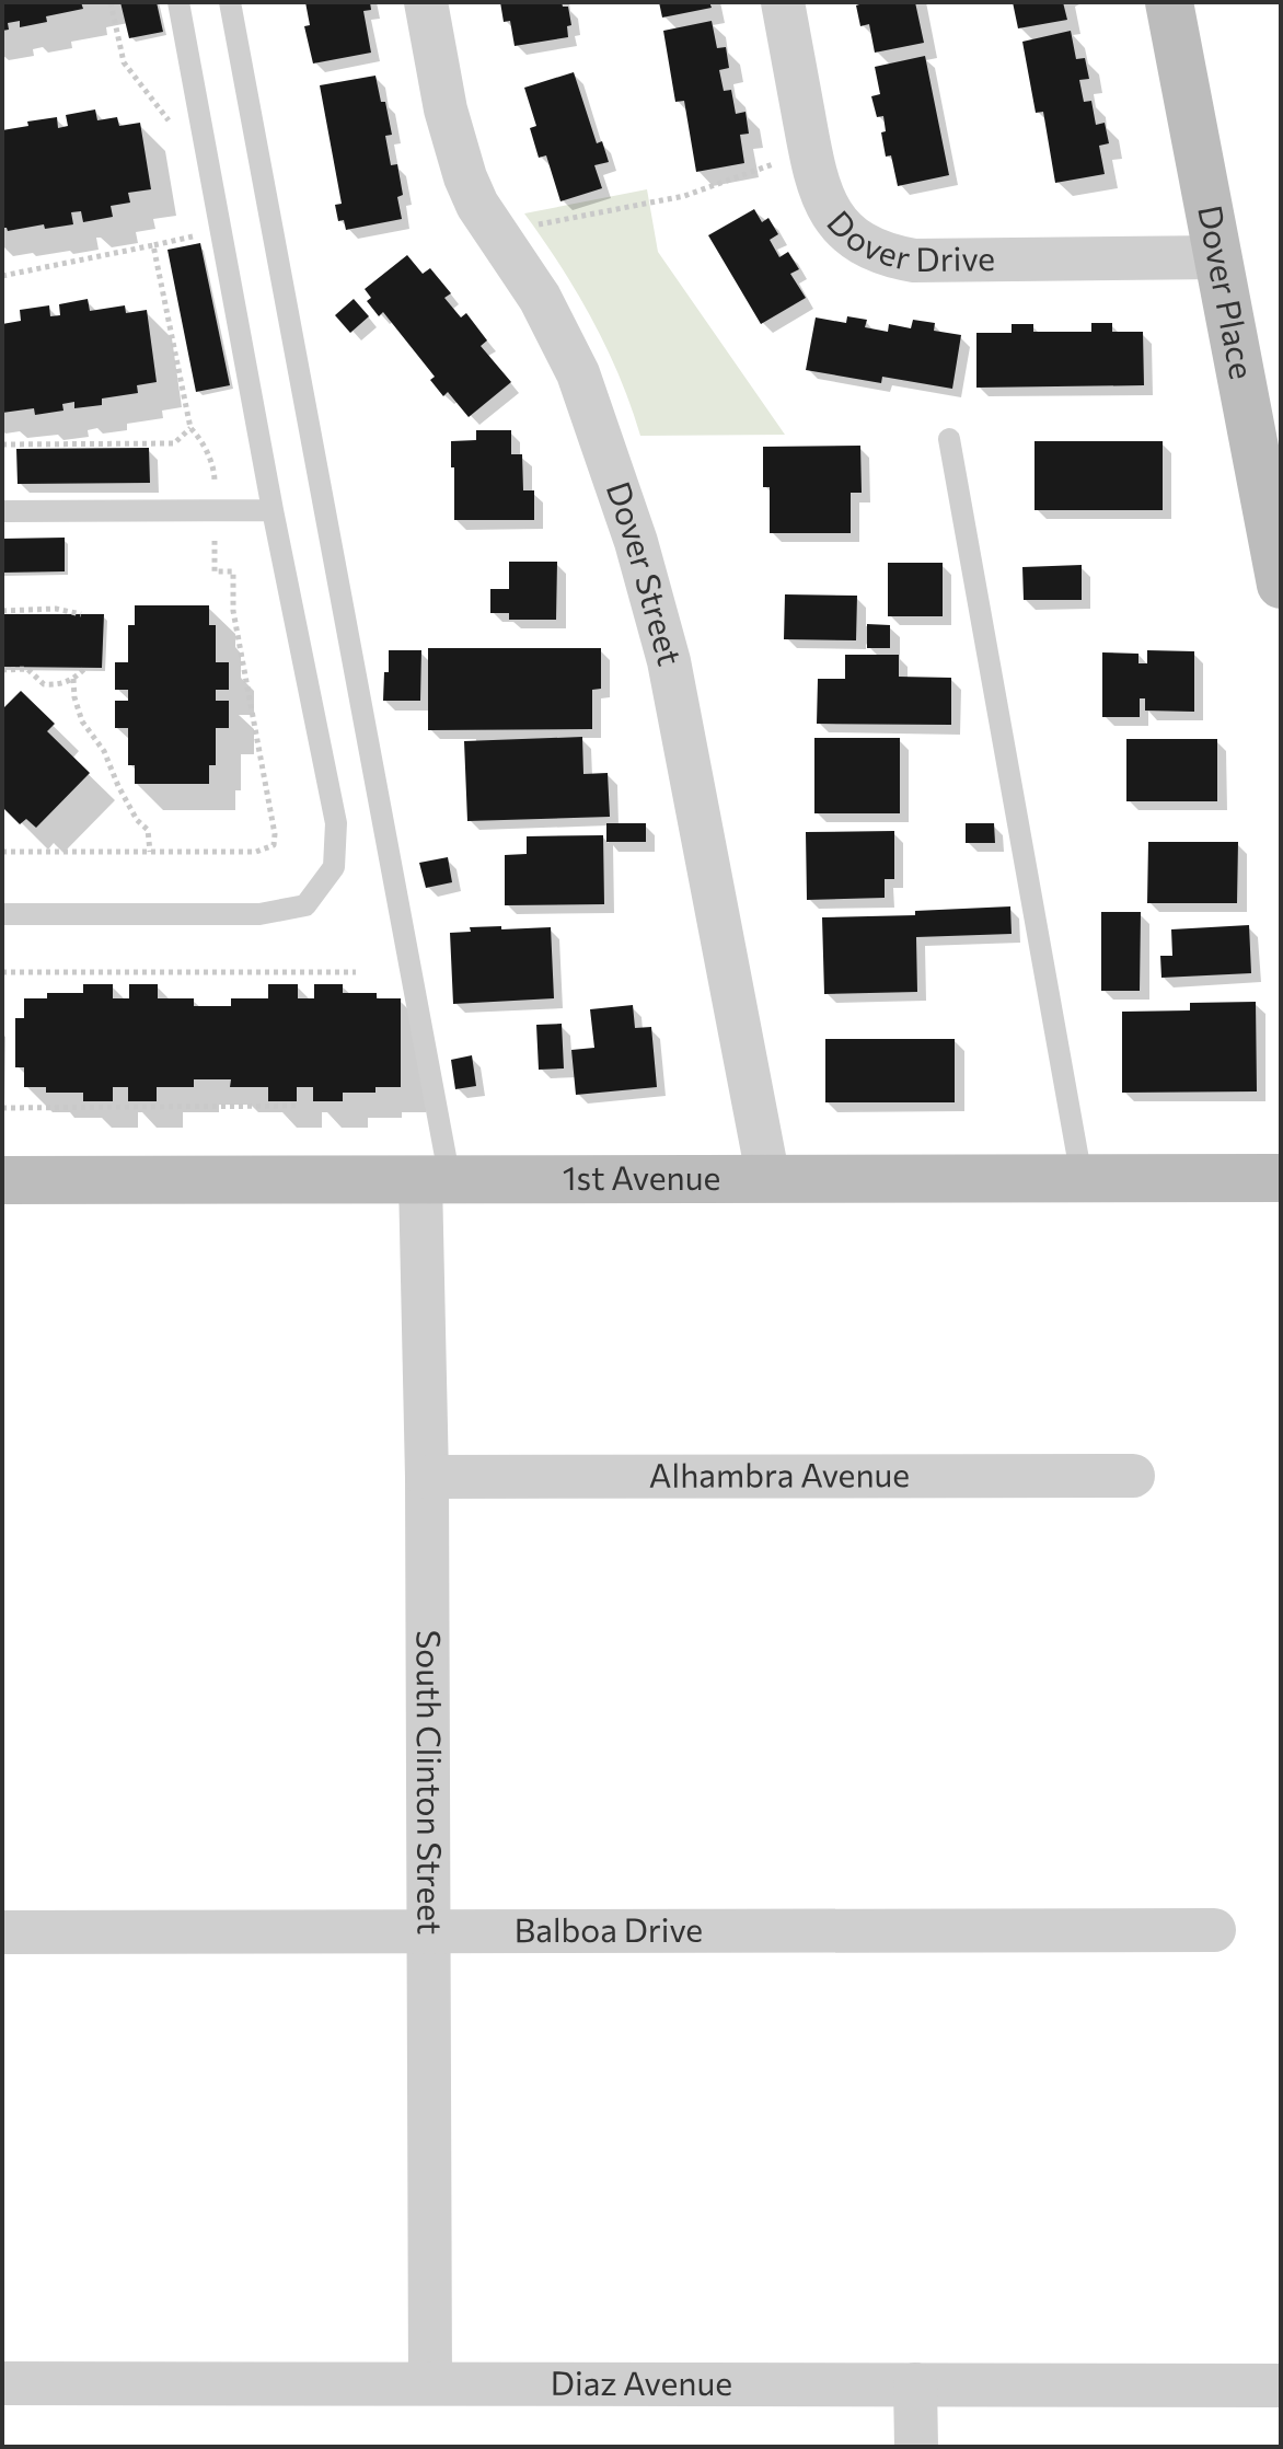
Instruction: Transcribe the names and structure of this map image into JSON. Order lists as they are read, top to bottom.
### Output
{
  "streets": {
    "street": [
      "Dover Drive",
      "Dover Place",
      "Dover Street",
      "1st Avenue",
      "Alhambra Avenue",
      "South Clinton Street",
      "Balboa Drive",
      "Diaz Avenue"
    ]
  },
  "crossings": [
    ["Dover Drive", "Dover Place"],
    ["Dover Street", "1st Avenue"],
    ["1st Avenue", "South Clinton Street"],
    ["Alhambra Avenue", "South Clinton Street"],
    ["South Clinton Street", "Balboa Drive"],
    ["South Clinton Street", "Diaz Avenue"]
  ]
}
